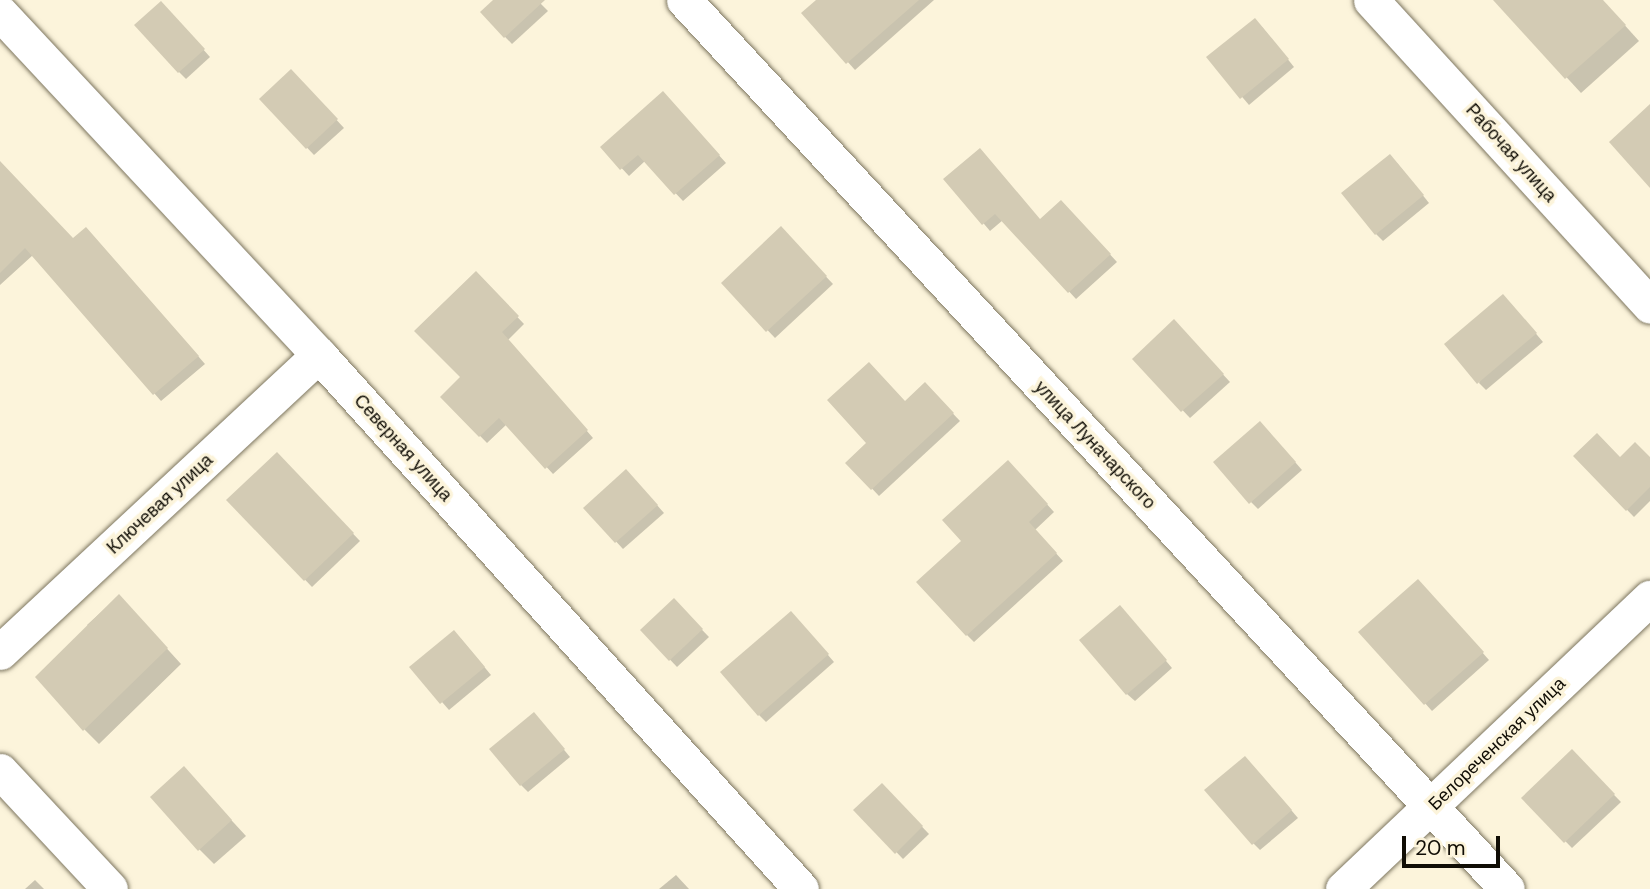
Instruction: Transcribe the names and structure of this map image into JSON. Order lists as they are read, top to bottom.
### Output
{
  "streets": {
    "street": [
      "Рабочая улица",
      "улица Луначарского",
      "Северная улица",
      "Ключевая улица",
      "Белореченская улица"
    ]
  },
  "crossings": [
    ["улица Луначарского", "Белореченская улица"],
    ["Северная улица", "Ключевая улица"]
  ],
  "scale_bar": "20 m"
}
